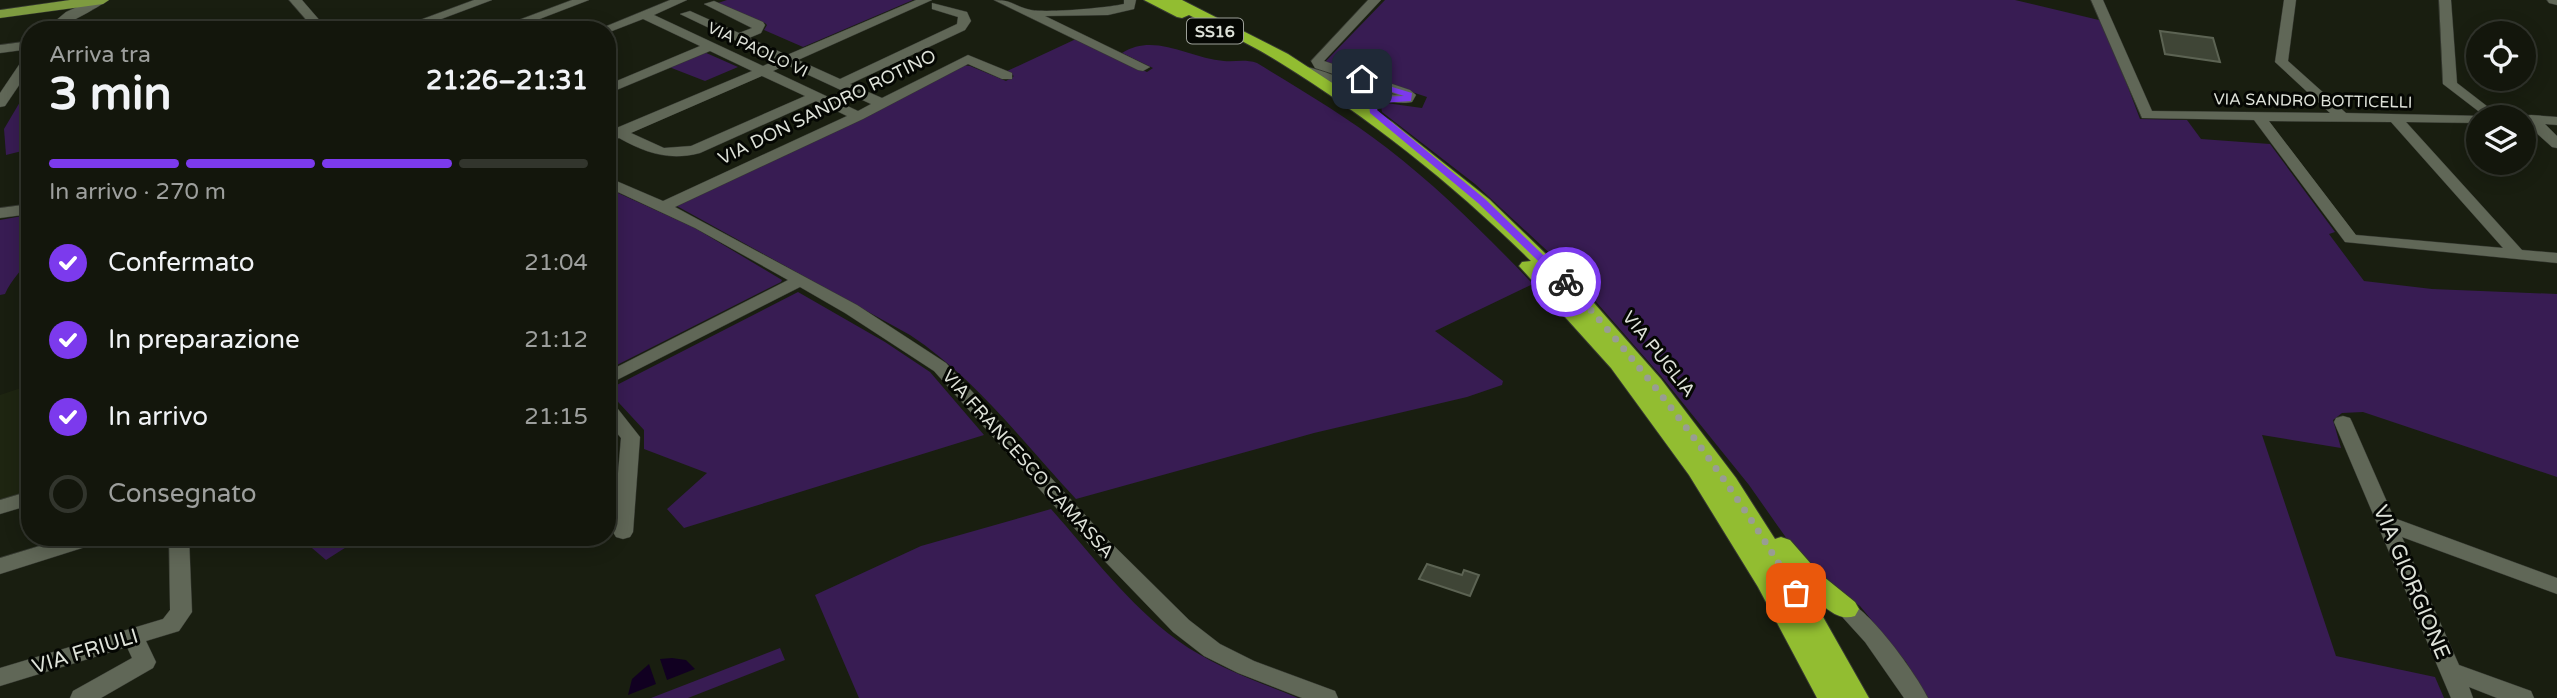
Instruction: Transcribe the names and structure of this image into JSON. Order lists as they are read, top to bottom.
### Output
{
  "streets": {
    "highway": ["SS16", "VIA PUGLIA"],
    "street": [
      "VIA PAOLO VI",
      "VIA SANDRO BOTTICELLI",
      "VIA DON SANDRO ROTINO",
      "VIA FRANCESCO CAMASSA",
      "VIA GIORGIONE",
      "VIA FRIULI"
    ]
  },
  "crossings": [
    ["VIA PAOLO VI", "VIA DON SANDRO ROTINO"],
    ["VIA DON SANDRO ROTINO", "VIA FRANCESCO CAMASSA"]
  ],
  "page": {
    "heading": ["3 min", "Arriva tra", "21:26–21:31"],
    "bar": "In arrivo · 270 m",
    "list": [
      ["Confermato", "21:04"],
      ["In preparazione", "21:12"],
      ["In arrivo", "21:15"],
      "Consegnato"
    ]
  }
}
